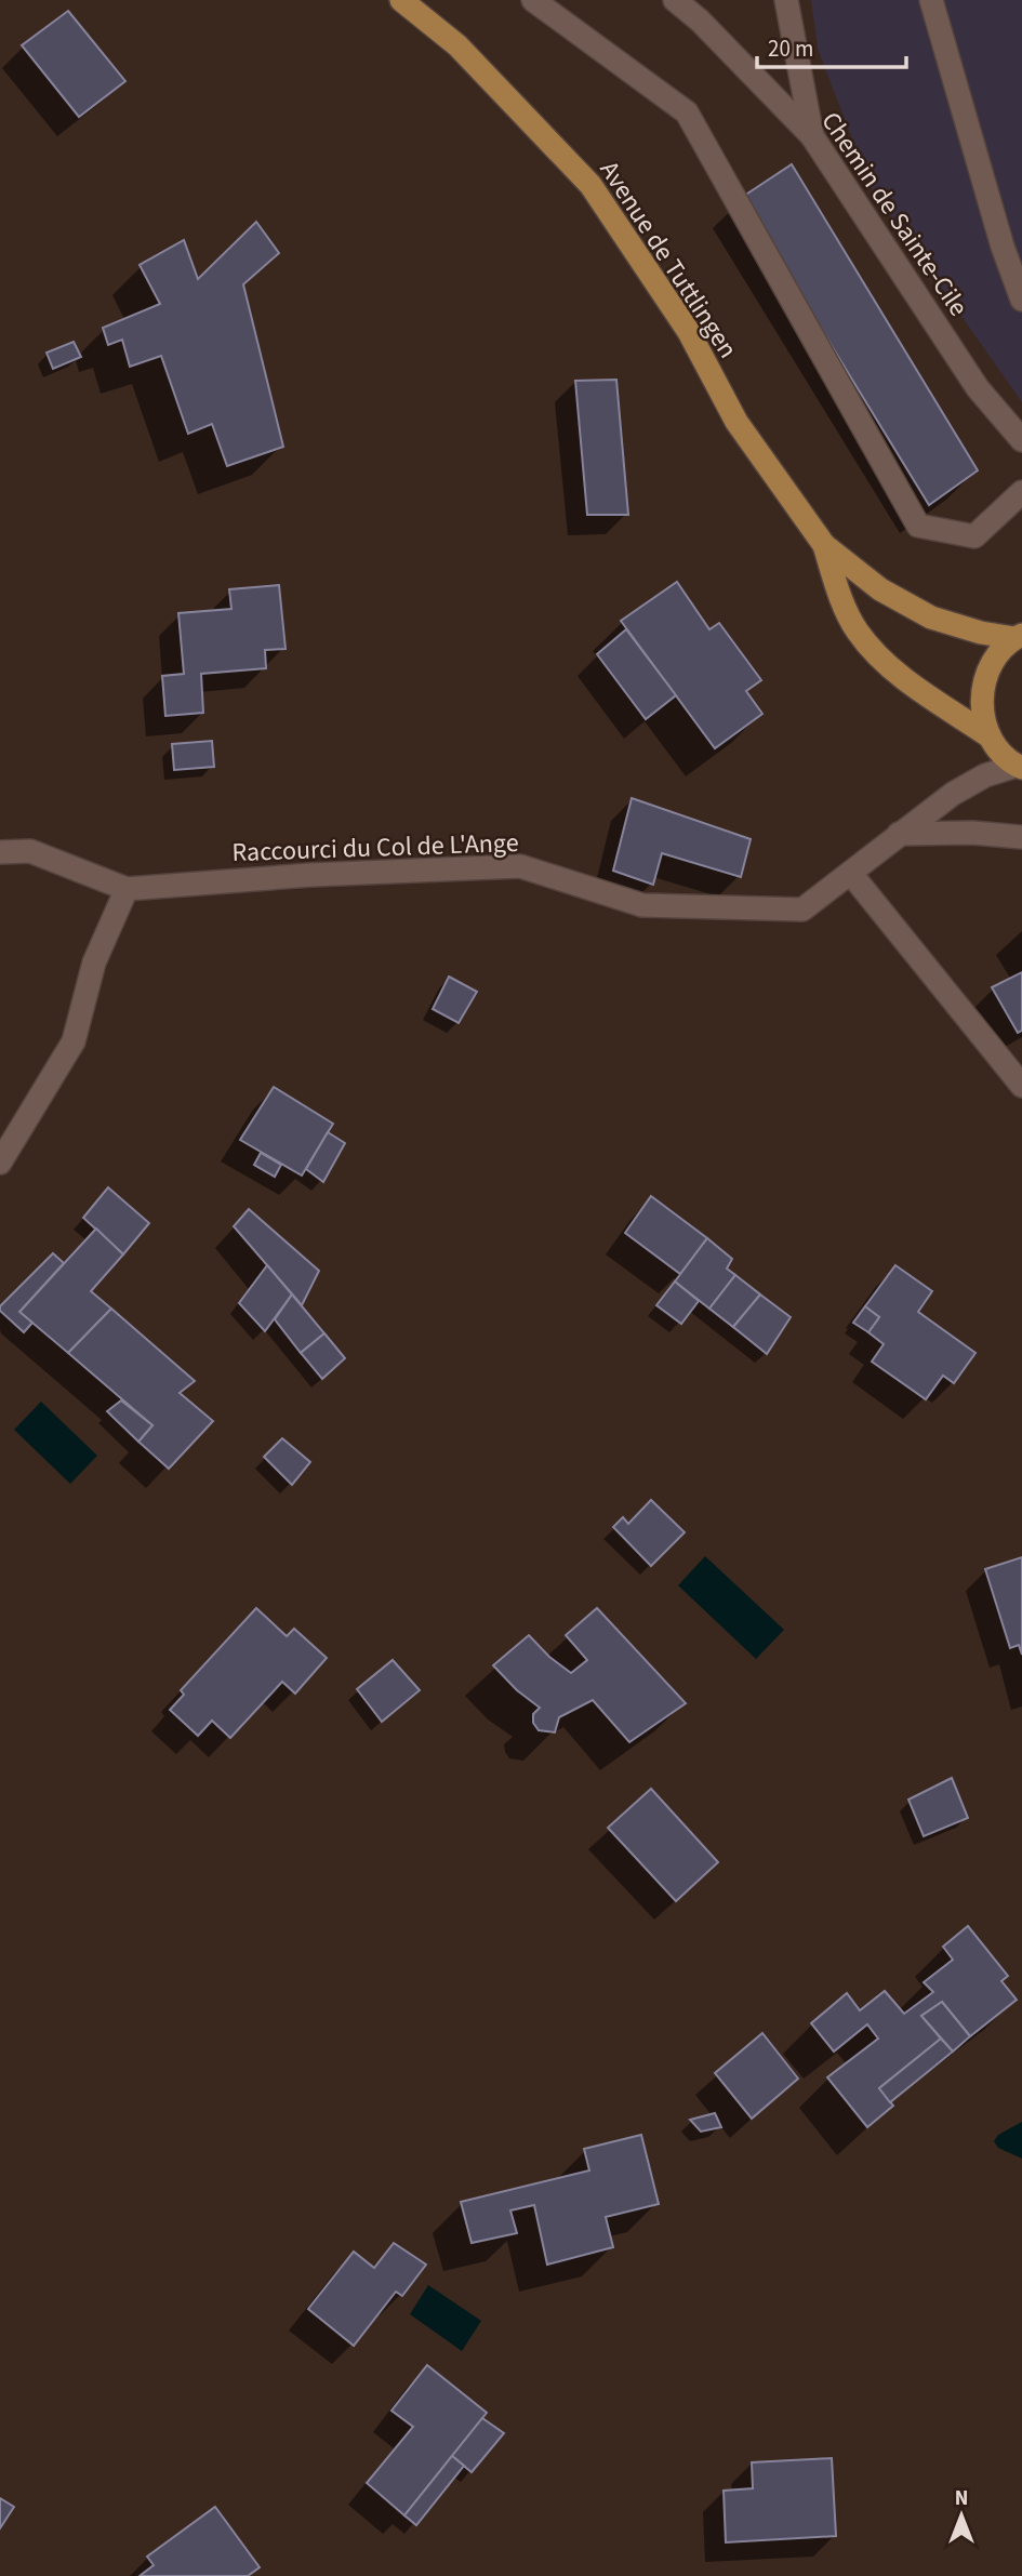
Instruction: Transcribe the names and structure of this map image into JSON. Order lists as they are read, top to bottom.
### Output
{
  "streets": {
    "main road": ["Avenue de Tuttlingen"],
    "street": ["Chemin de Sainte-Cile", "Raccourci du Col de L'Ange"]
  },
  "crossings": [
    ["Avenue de Tuttlingen", "Raccourci du Col de L'Ange"]
  ],
  "scale_bar": "20 m",
  "north": "top"
}
